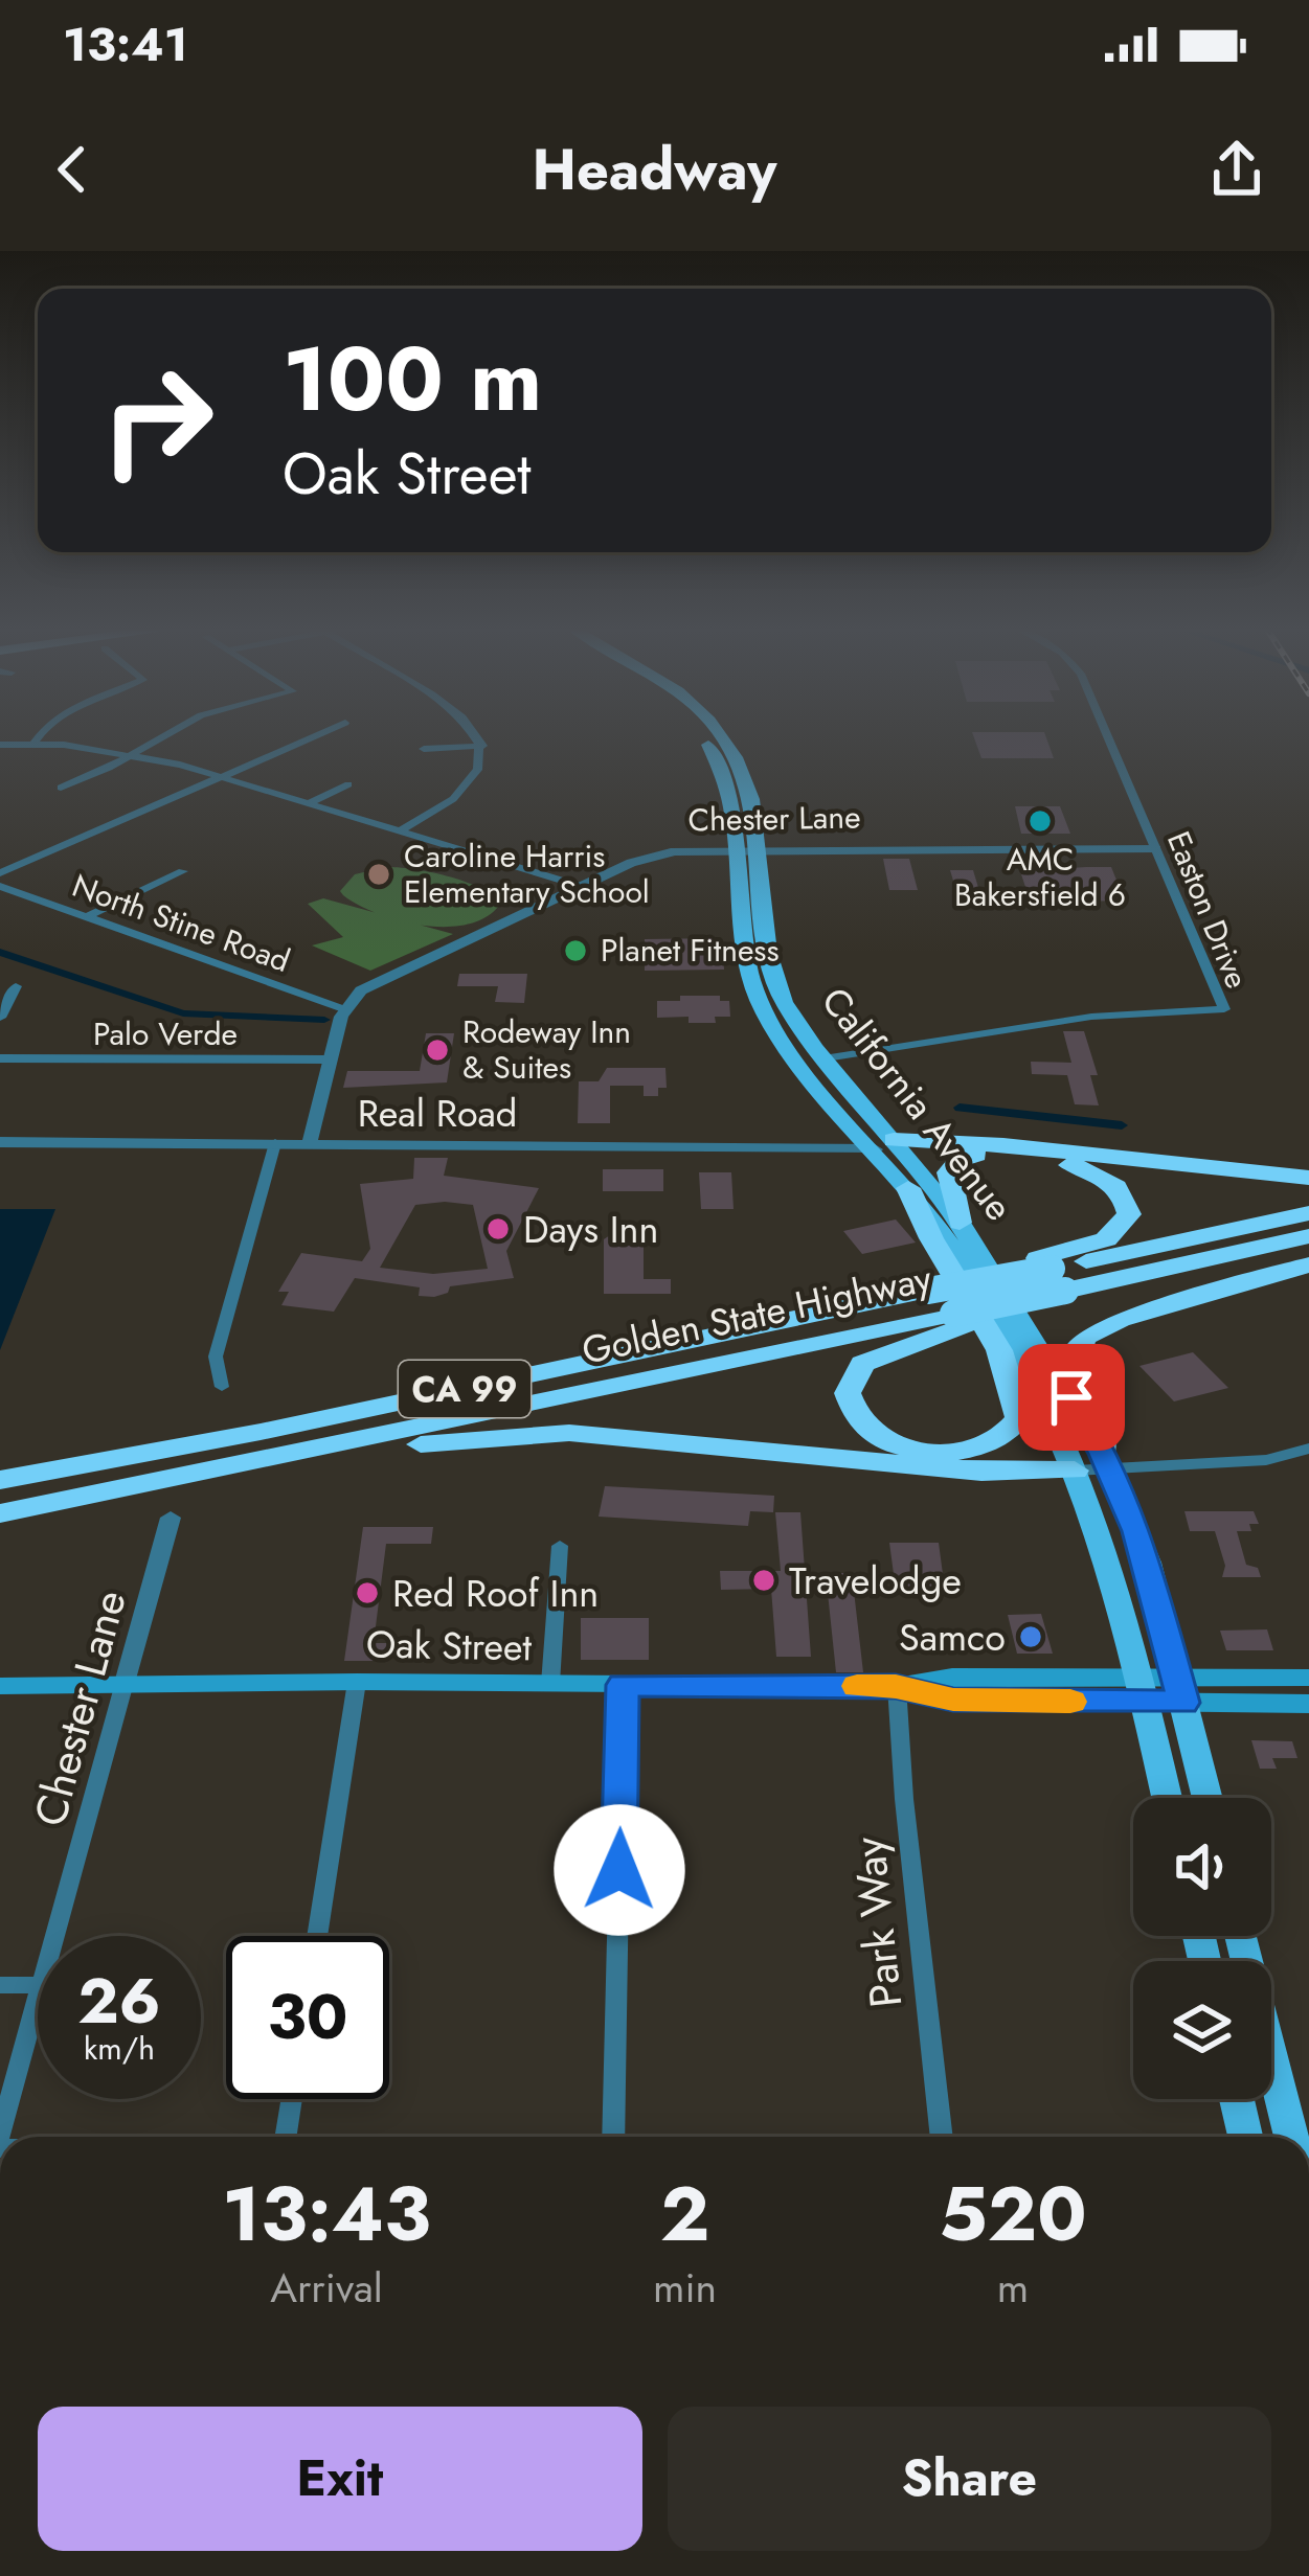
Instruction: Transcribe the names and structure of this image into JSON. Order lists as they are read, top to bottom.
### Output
{
  "streets": {
    "highway": ["Golden State Highway", "CA 99"],
    "main road": ["California Avenue", "Oak Street"],
    "street": [
      "Chester Lane",
      "Easton Drive",
      "North Stine Road",
      "Palo Verde",
      "Real Road",
      "Park Way"
    ]
  },
  "crossings": [
    ["Chester Lane", "Easton Drive"],
    ["Chester Lane", "North Stine Road"],
    ["Chester Lane", "California Avenue"],
    ["Chester Lane", "Oak Street"],
    ["Easton Drive", "California Avenue"],
    ["California Avenue", "Real Road"],
    ["California Avenue", "Oak Street"],
    ["Oak Street", "Park Way"]
  ],
  "places": [
    "AMC Bakersfield 6",
    "Caroline Harris Elementary School",
    "Planet Fitness",
    "Rodeway Inn & Suites",
    "Days Inn",
    "Travelodge",
    "Red Roof Inn",
    "Samco"
  ],
  "page": {
    "status": "13:41",
    "header": "Headway",
    "turn": ["100 m", "Oak Street"],
    "speed": "26 km/h",
    "limit": "30",
    "eta": [
      "13:43",
      "Arrival",
      "2",
      "min",
      "520",
      "m"
    ],
    "buttons": ["Exit", "Share"]
  }
}
